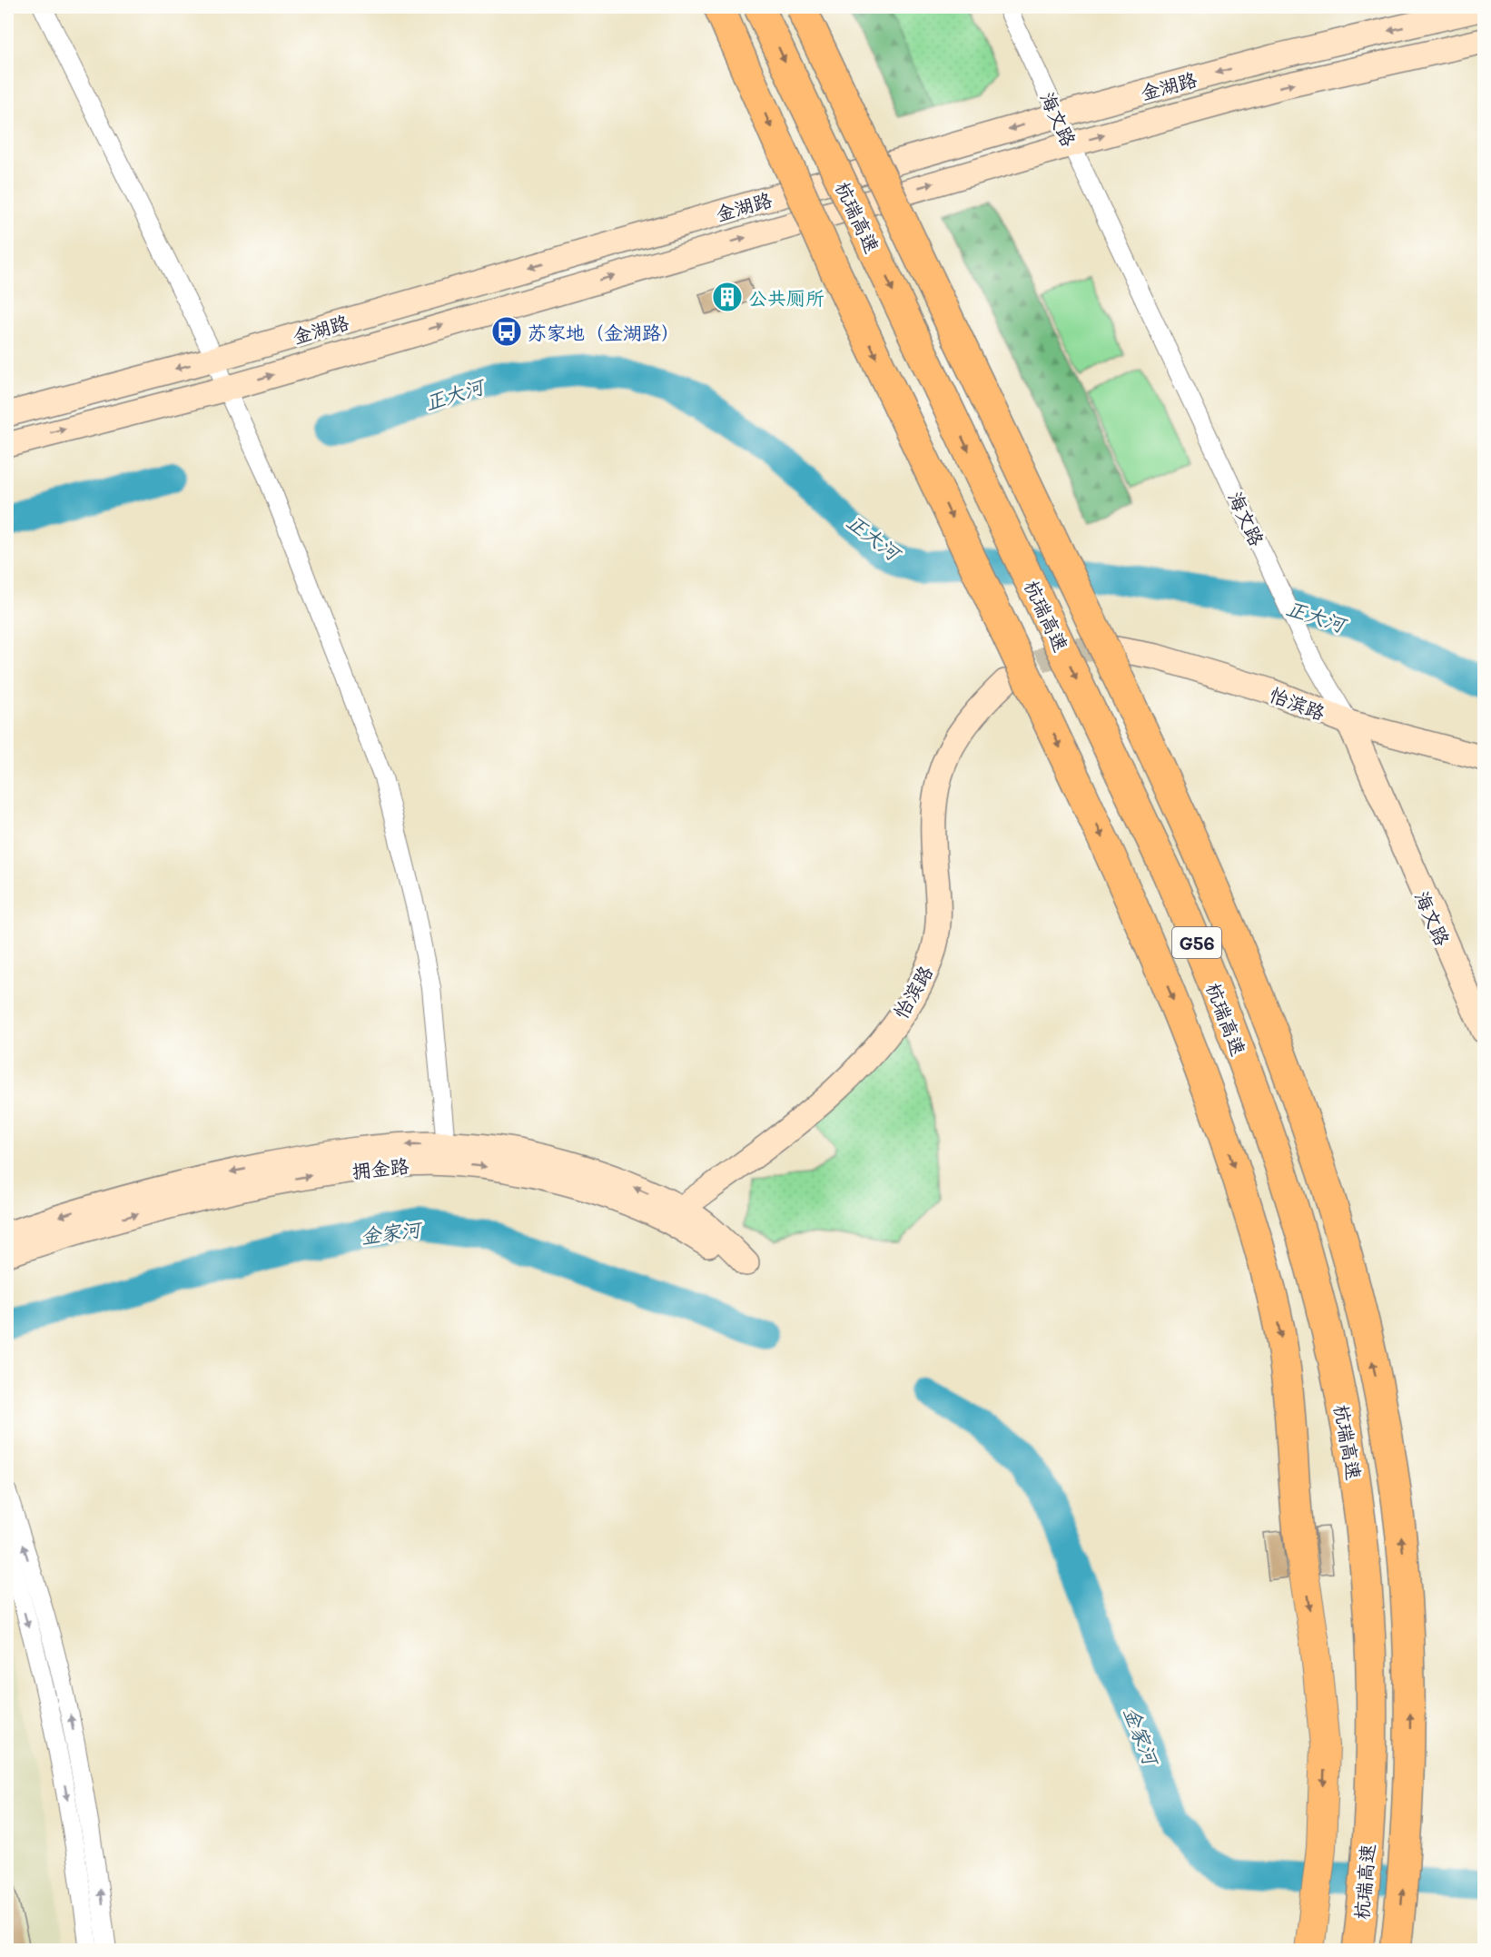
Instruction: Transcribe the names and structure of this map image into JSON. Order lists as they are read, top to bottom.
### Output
{
  "streets": {
    "highway": ["杭瑞高速", "G56"],
    "main road": [
      "金湖路",
      "海文路",
      "怡滨路",
      "拥金路"
    ]
  },
  "crossings": [
    ["金湖路", "海文路"],
    ["海文路", "怡滨路"]
  ],
  "water": ["正大河", "金家河"],
  "places": {
    "building": ["公共厕所"],
    "bus stop": ["苏家地（金湖路）"]
  }
}
